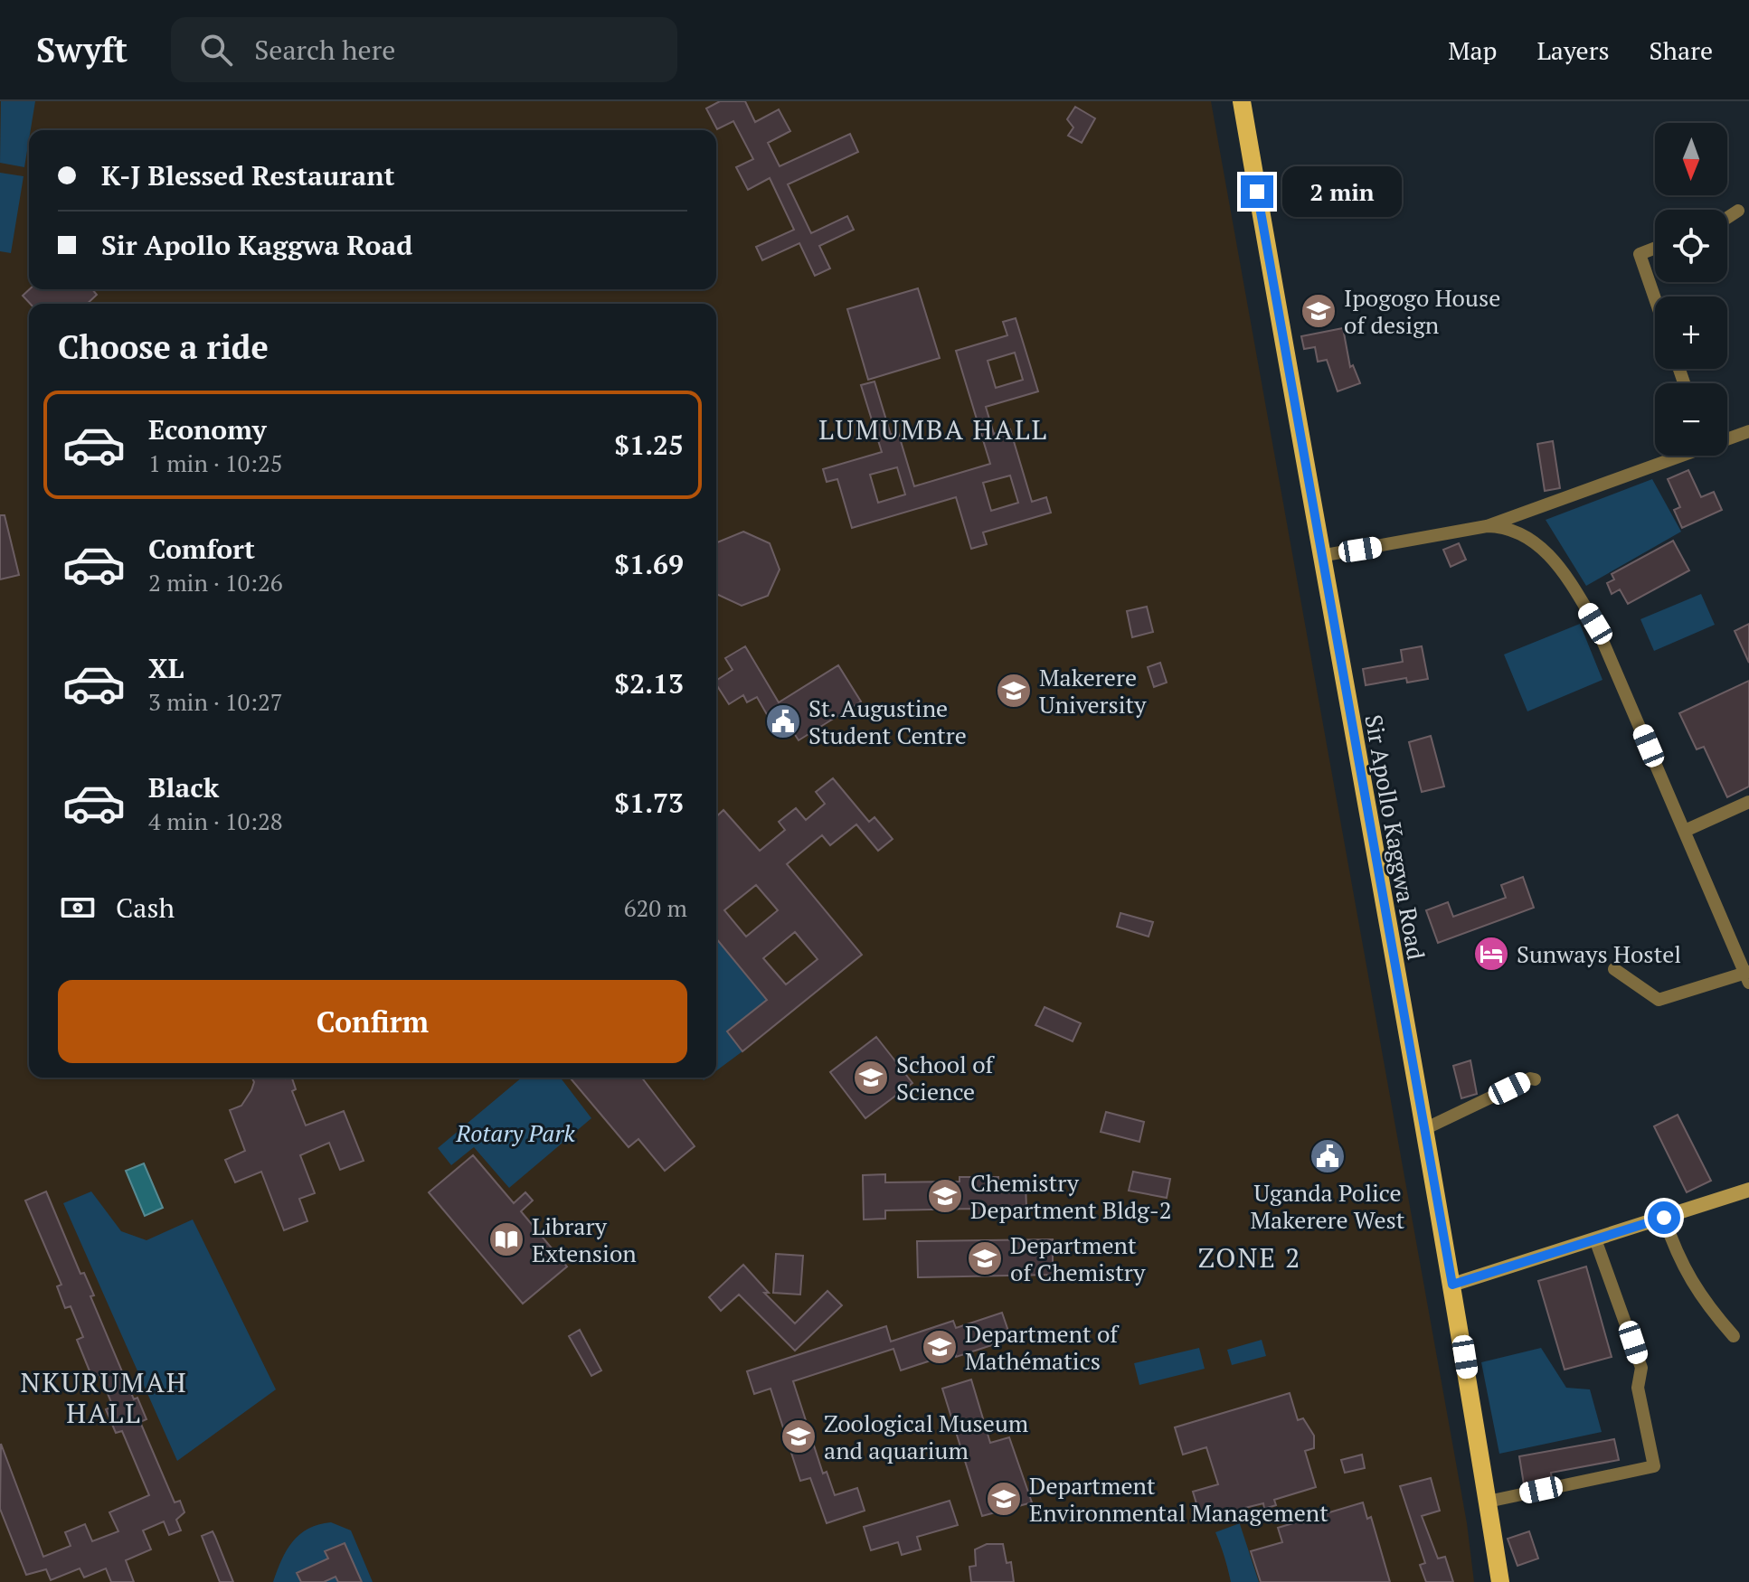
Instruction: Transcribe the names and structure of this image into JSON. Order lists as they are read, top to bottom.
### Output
{
  "streets": {
    "main road": ["Sir Apollo Kaggwa Road"]
  },
  "districts": ["LUMUMBA HALL", "ZONE 2", "NKURUMAH HALL"],
  "parks": ["Rotary Park"],
  "places": {
    "school or university": [
      "Ipogogo House of design",
      "Makerere University",
      "School of Science",
      "Chemistry Department Bldg-2",
      "Department of Chemistry",
      "Department of Mathématics",
      "Zoological Museum and aquarium",
      "Department Environmental Management"
    ],
    "public building": ["St. Augustine Student Centre", "Uganda Police Makerere West"],
    "hotel": ["Sunways Hostel"],
    "library": ["Library Extension"]
  },
  "north": "bottom",
  "page": {
    "header": "Swyft",
    "search": "Search here",
    "nav": ["Map", "Layers", "Share"],
    "map_buttons": ["+", "−"],
    "banner": ["K-J Blessed Restaurant", "Sir Apollo Kaggwa Road"],
    "bubble": "2 min",
    "heading": "Choose a ride",
    "list": [
      {
        "name": "Economy",
        "note": "1 min · 10:25",
        "value": "$1.25"
      },
      {
        "name": "Comfort",
        "note": "2 min · 10:26",
        "value": "$1.69"
      },
      {
        "name": "XL",
        "note": "3 min · 10:27",
        "value": "$2.13"
      },
      {
        "name": "Black",
        "note": "4 min · 10:28",
        "value": "$1.73"
      }
    ],
    "pay": ["Cash", "620 m"],
    "buttons": "Confirm"
  }
}
